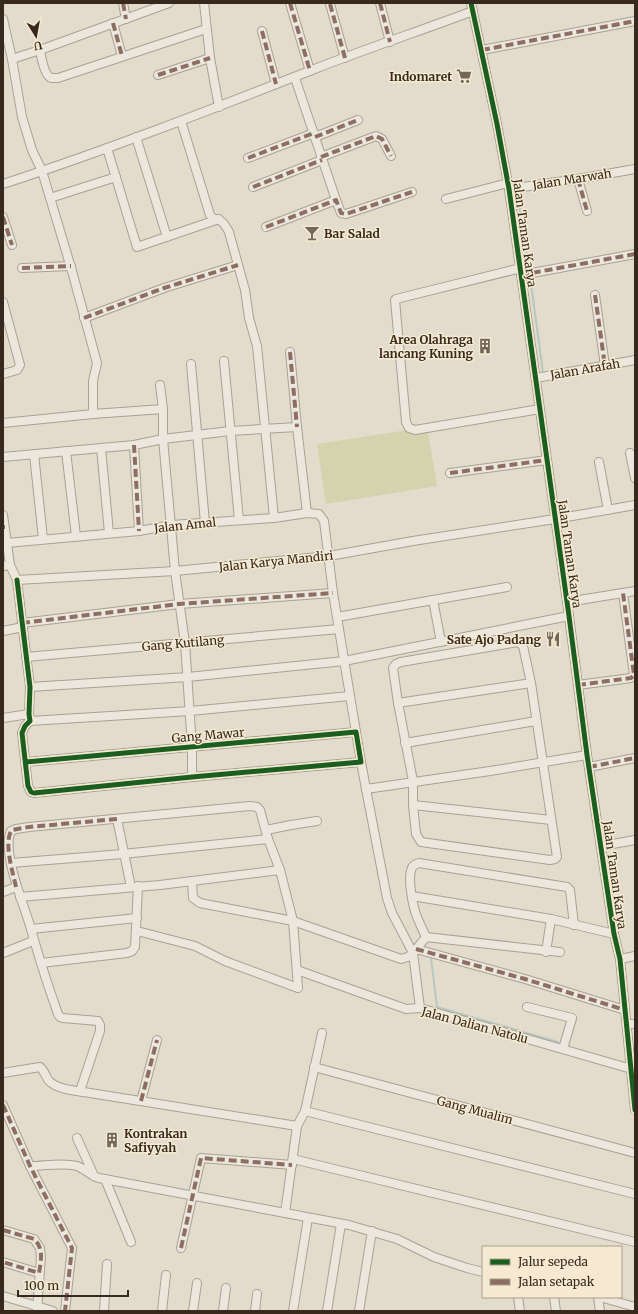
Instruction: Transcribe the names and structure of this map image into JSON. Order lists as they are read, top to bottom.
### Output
{
  "streets": {
    "street": [
      "Jalan Marwah",
      "Jalan Taman Karya",
      "Jalan Arafah",
      "Jalan Amal",
      "Jalan Karya Mandiri",
      "Gang Kutilang",
      "Gang Mawar",
      "Jalan Dalian Natolu",
      "Gang Mualim"
    ]
  },
  "crossings": [
    ["Jalan Marwah", "Jalan Taman Karya"],
    ["Jalan Taman Karya", "Jalan Arafah"],
    ["Jalan Taman Karya", "Jalan Karya Mandiri"],
    ["Jalan Taman Karya", "Jalan Dalian Natolu"]
  ],
  "places": {
    "supermarket": ["Indomaret"],
    "bar": ["Bar Salad"],
    "building": ["Area Olahraga lancang Kuning", "Kontrakan Safiyyah"],
    "restaurant": ["Sate Ajo Padang"]
  },
  "legend": ["Jalur sepeda", "Jalan setapak"],
  "scale_bar": "100 m",
  "north": "bottom"
}
